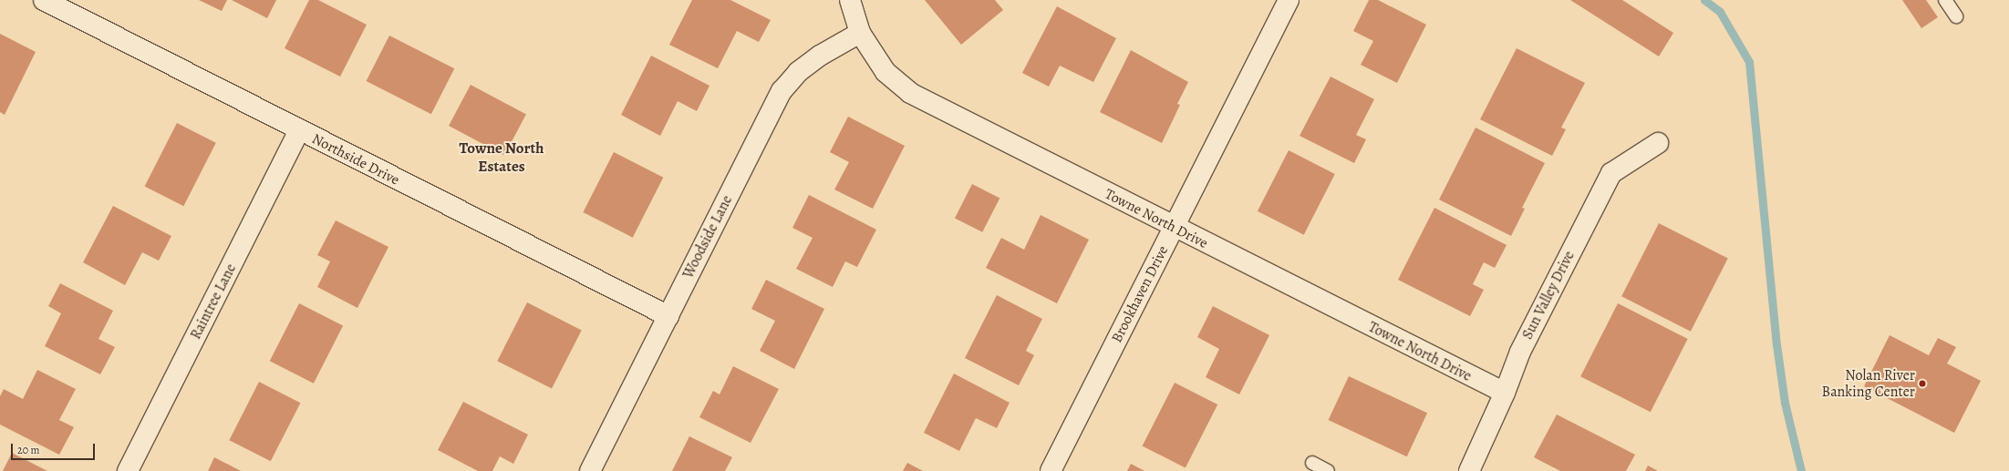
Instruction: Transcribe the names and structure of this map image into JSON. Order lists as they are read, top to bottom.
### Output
{
  "streets": {
    "street": [
      "Northside Drive",
      "Towne North Drive",
      "Woodside Lane",
      "Brookhaven Drive",
      "Sun Valley Drive",
      "Raintree Lane"
    ]
  },
  "crossings": [
    ["Northside Drive", "Woodside Lane"],
    ["Northside Drive", "Raintree Lane"],
    ["Towne North Drive", "Woodside Lane"],
    ["Towne North Drive", "Brookhaven Drive"],
    ["Towne North Drive", "Sun Valley Drive"]
  ],
  "districts": ["Towne North Estates"],
  "places": ["Nolan River Banking Center"],
  "scale_bar": "20 m"
}
